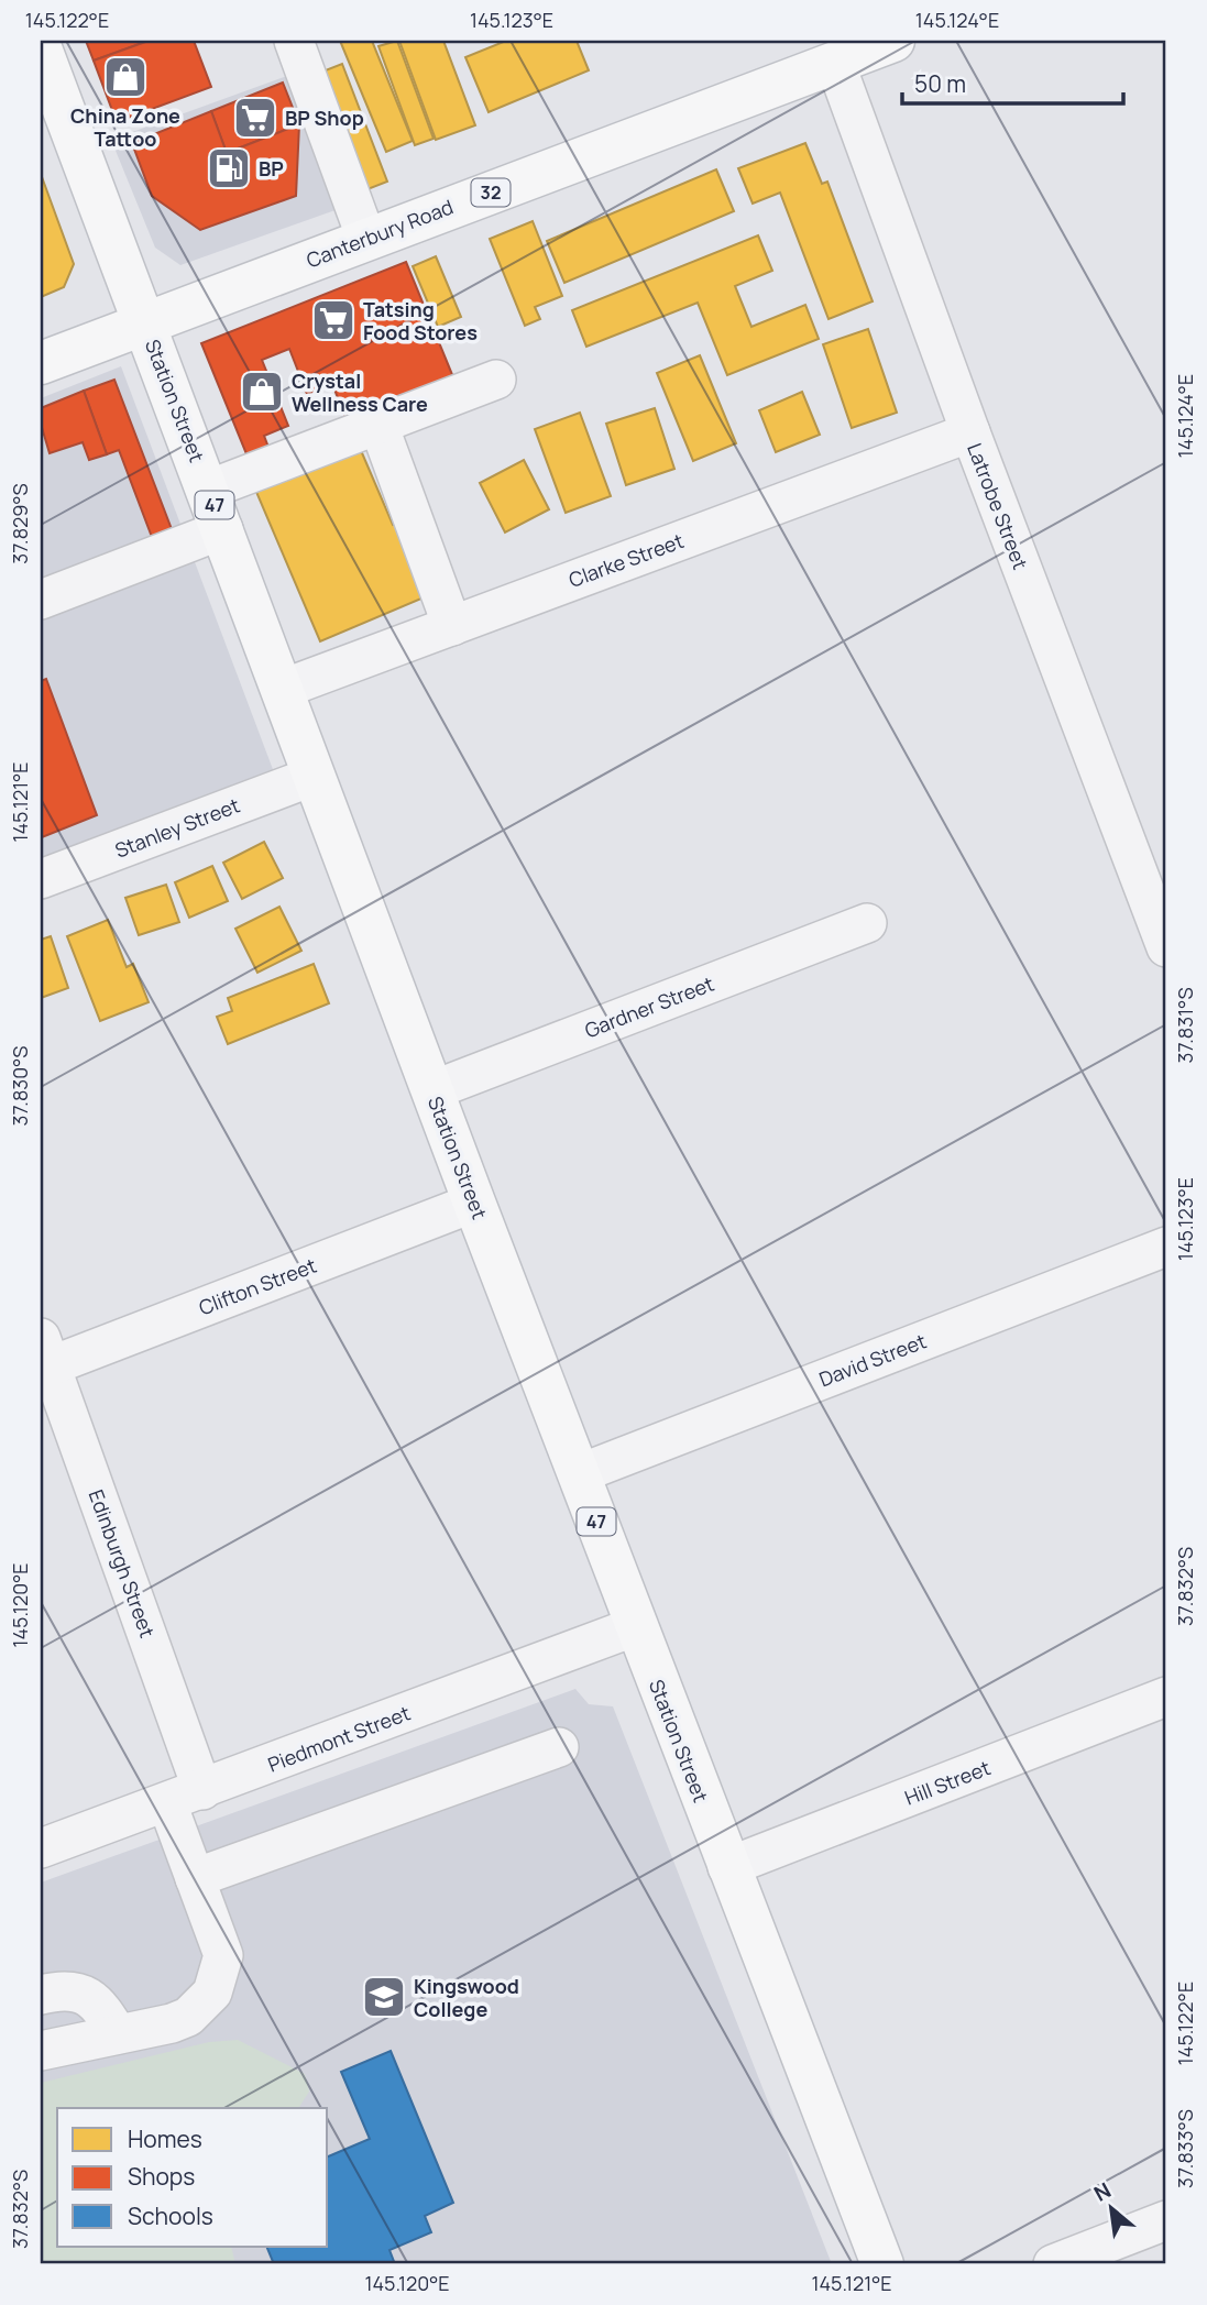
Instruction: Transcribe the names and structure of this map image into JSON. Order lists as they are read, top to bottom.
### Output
{
  "streets": {
    "main road": [
      "32",
      "Canterbury Road",
      "Station Street",
      "47"
    ],
    "street": [
      "Latrobe Street",
      "Clarke Street",
      "Stanley Street",
      "Gardner Street",
      "Clifton Street",
      "David Street",
      "Edinburgh Street",
      "Piedmont Street",
      "Hill Street"
    ]
  },
  "crossings": [
    ["Canterbury Road", "Station Street"],
    ["Canterbury Road", "Latrobe Street"],
    ["Station Street", "Clarke Street"],
    ["Station Street", "Stanley Street"],
    ["Station Street", "Gardner Street"],
    ["Station Street", "Clifton Street"],
    ["Station Street", "David Street"],
    ["Station Street", "Piedmont Street"],
    ["Station Street", "Hill Street"],
    ["Latrobe Street", "Clarke Street"],
    ["Clifton Street", "Edinburgh Street"],
    ["Edinburgh Street", "Piedmont Street"]
  ],
  "places": {
    "shop": ["China Zone Tattoo", "Crystal Wellness Care"],
    "supermarket": ["BP Shop", "Tatsing Food Stores"],
    "fuel station": ["BP"],
    "school or university": ["Kingswood College"]
  },
  "legend": ["Homes", "Shops", "Schools"],
  "scale_bar": "50 m",
  "north": "top left",
  "coordinates": [
    "145.122°E",
    "145.123°E",
    "145.124°E",
    "37.829°S",
    "145.121°E",
    "37.831°S",
    "37.830°S",
    "37.832°S",
    "145.120°E",
    "37.833°S"
  ]
}
